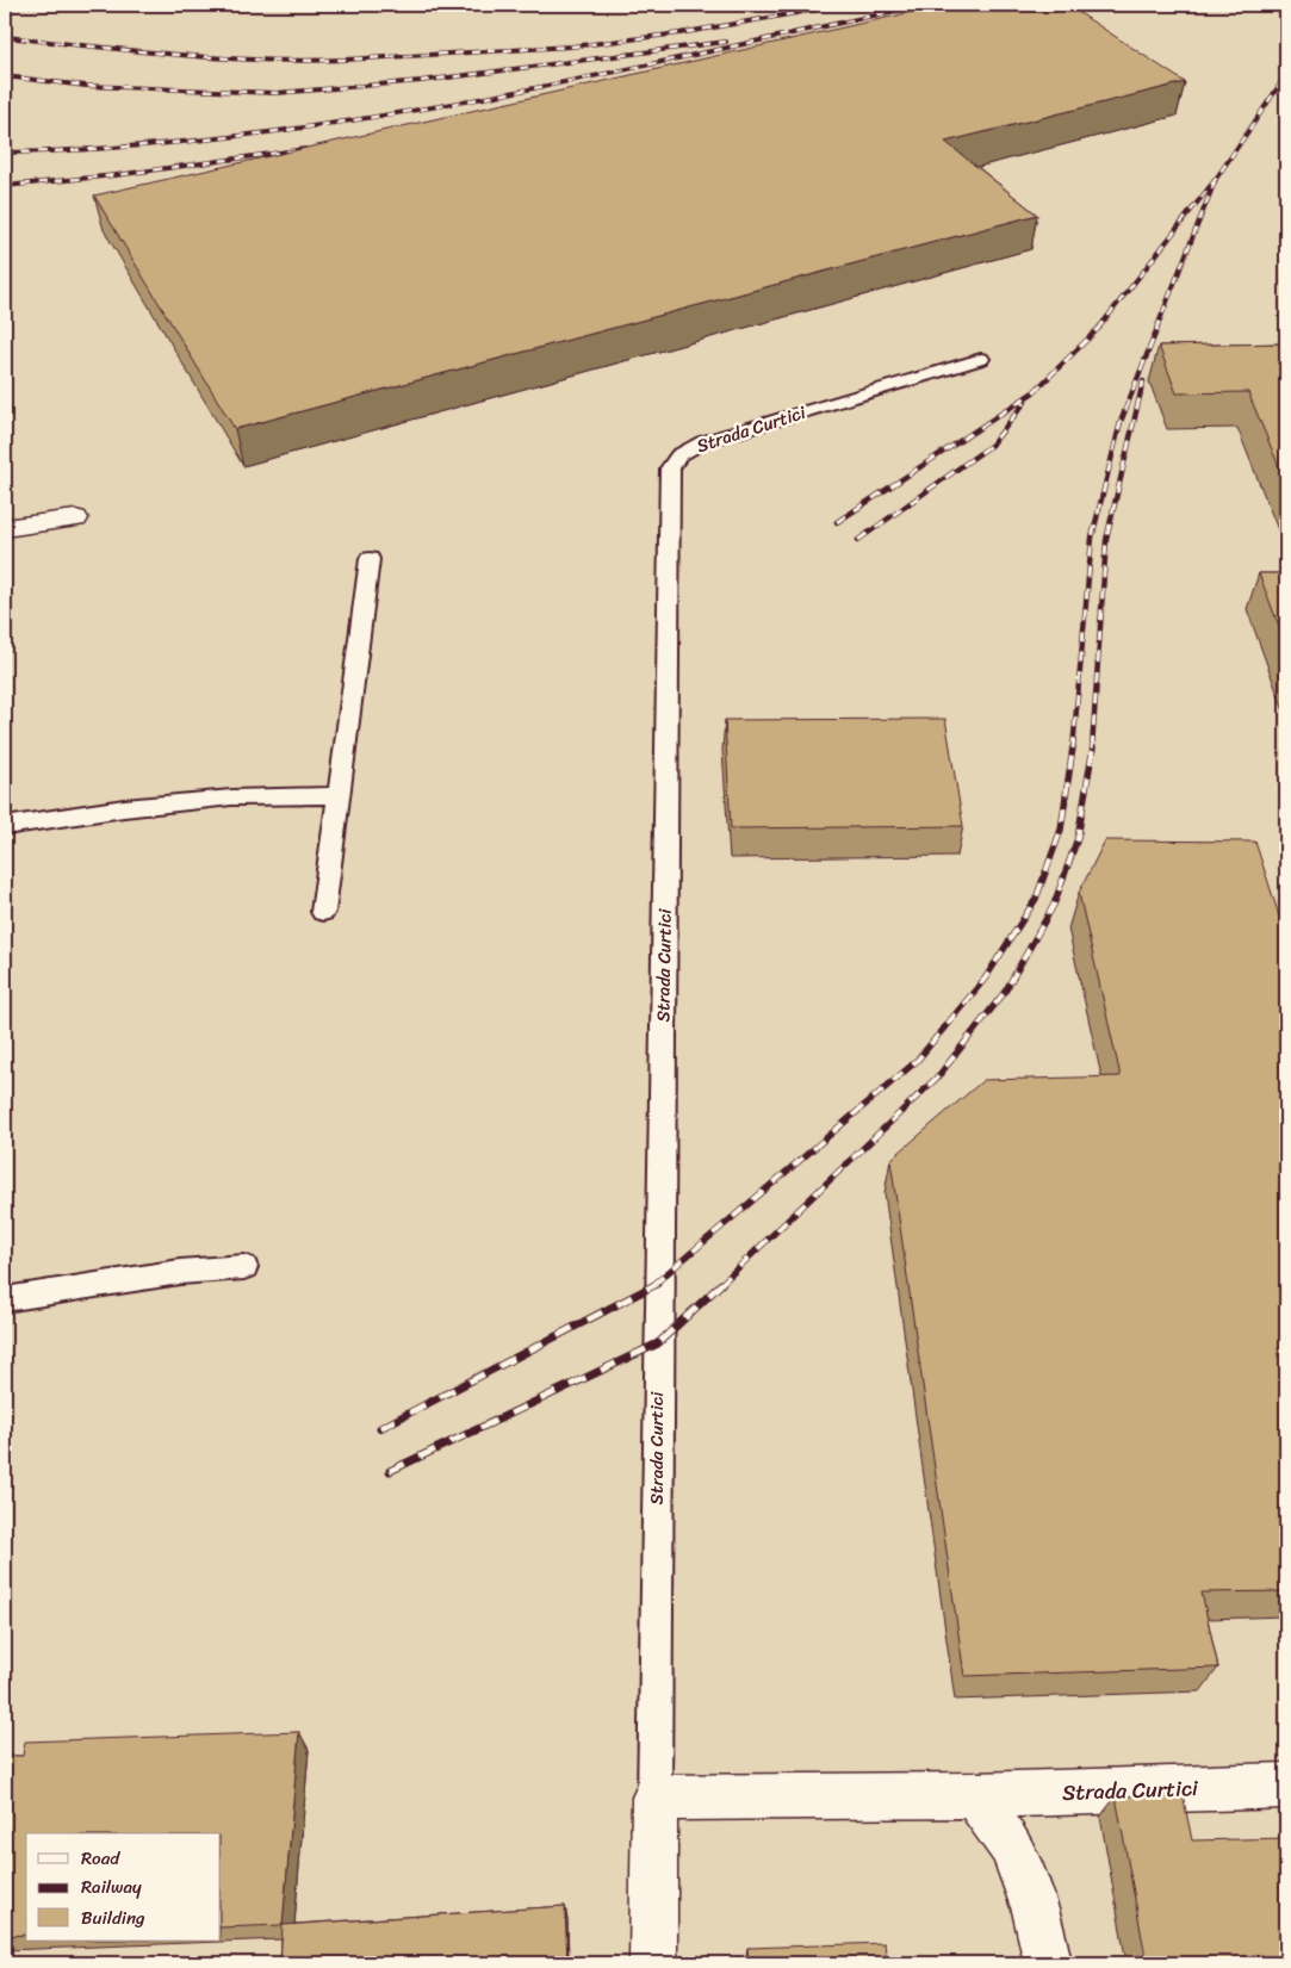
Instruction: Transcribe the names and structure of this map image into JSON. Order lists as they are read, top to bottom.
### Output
{
  "streets": {
    "street": ["Strada Curtici"]
  },
  "legend": ["Road", "Railway", "Building"]
}
